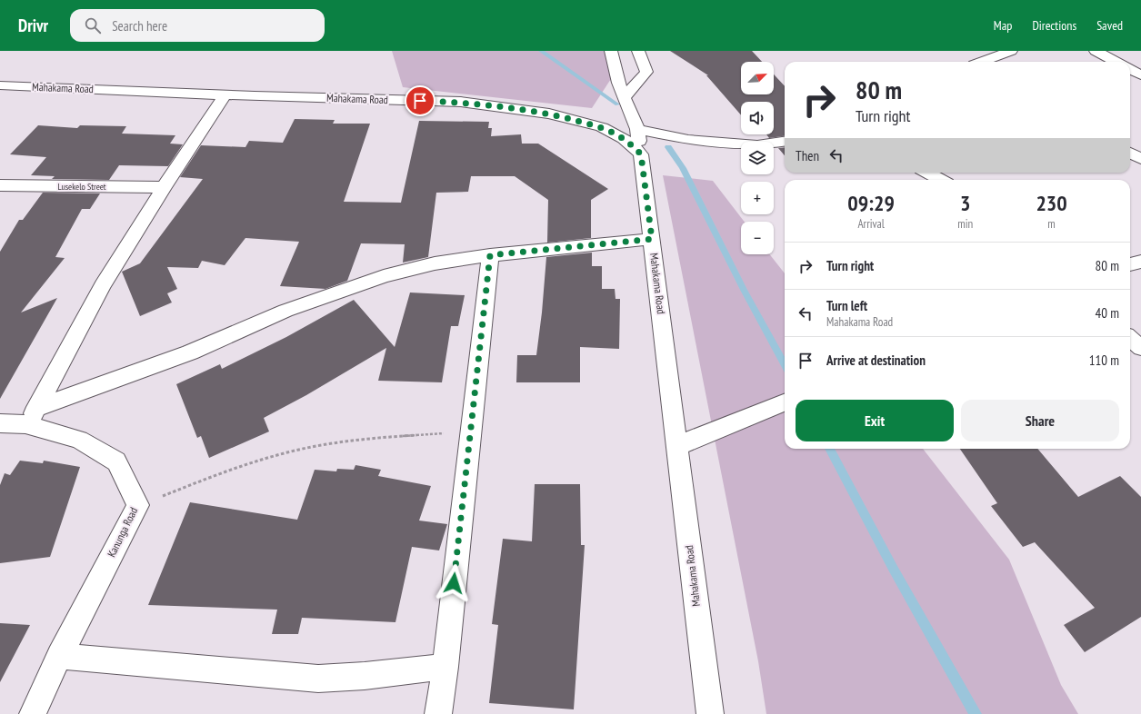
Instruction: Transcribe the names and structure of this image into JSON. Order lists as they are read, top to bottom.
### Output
{
  "streets": {
    "street": ["Mahakama Road", "Lusekelo Street", "Kanunga Road"]
  },
  "north": "top right",
  "page": {
    "header": "Drivr",
    "search": "Search here",
    "nav": ["Map", "Directions", "Saved"],
    "map_buttons": ["+", "−"],
    "turn": ["80 m", "Turn right"],
    "then": "Then",
    "eta": [
      "09:29",
      "Arrival",
      "3",
      "min",
      "230",
      "m"
    ],
    "list": [
      {
        "name": "Turn right",
        "value": "80 m"
      },
      {
        "name": "Turn left",
        "note": "Mahakama Road",
        "value": "40 m"
      },
      {
        "name": "Arrive at destination",
        "value": "110 m"
      }
    ],
    "buttons": ["Exit", "Share"]
  }
}
